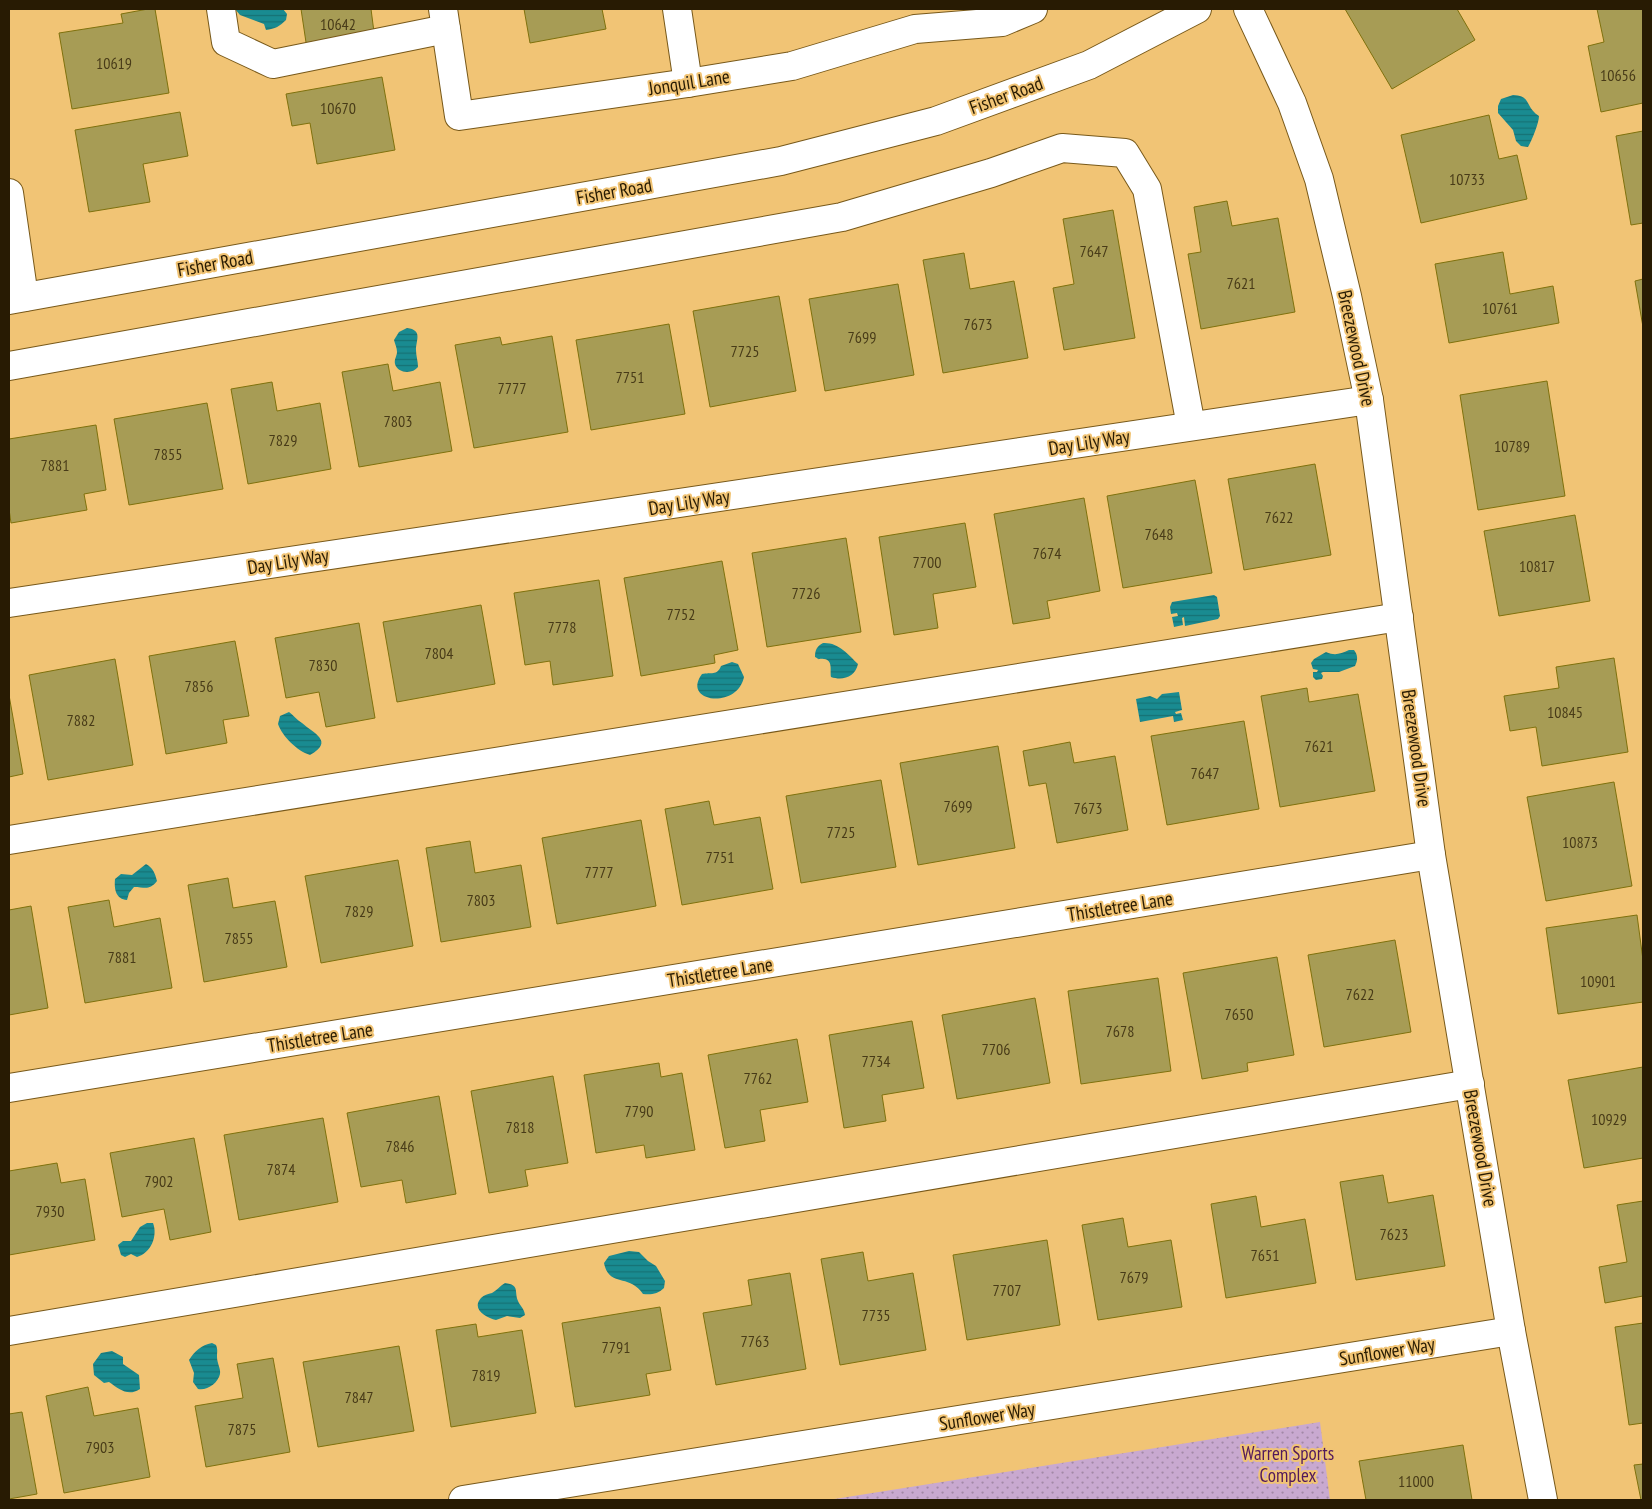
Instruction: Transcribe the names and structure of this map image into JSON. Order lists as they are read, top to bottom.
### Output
{
  "streets": {
    "street": [
      "Jonquil Lane",
      "Fisher Road",
      "Breezewood Drive",
      "Day Lily Way",
      "Thistletree Lane",
      "Sunflower Way"
    ]
  },
  "crossings": [
    ["Breezewood Drive", "Day Lily Way"],
    ["Breezewood Drive", "Thistletree Lane"],
    ["Breezewood Drive", "Sunflower Way"]
  ],
  "parks": ["Warren Sports Complex"],
  "house_numbers": [
    "10642",
    "10619",
    "10656",
    "10670",
    "10733",
    "7647",
    "7621",
    "10761",
    "7673",
    "7699",
    "7725",
    "7751",
    "7777",
    "7803",
    "7829",
    "10789",
    "7855",
    "7881",
    "7622",
    "7648",
    "7674",
    "7700",
    "10817",
    "7726",
    "7752",
    "7778",
    "7804",
    "7830",
    "7856",
    "10845",
    "7882",
    "7621",
    "7647",
    "7699",
    "7673",
    "7725",
    "10873",
    "7751",
    "7777",
    "7803",
    "7829",
    "7855",
    "7881",
    "10901",
    "7622",
    "7650",
    "7678",
    "7706",
    "7734",
    "7762",
    "7790",
    "10929",
    "7818",
    "7846",
    "7874",
    "7902",
    "7930",
    "7623",
    "7651",
    "7679",
    "7707",
    "7735",
    "7763",
    "7791",
    "7819",
    "7847",
    "7875",
    "7903",
    "11000"
  ]
}
